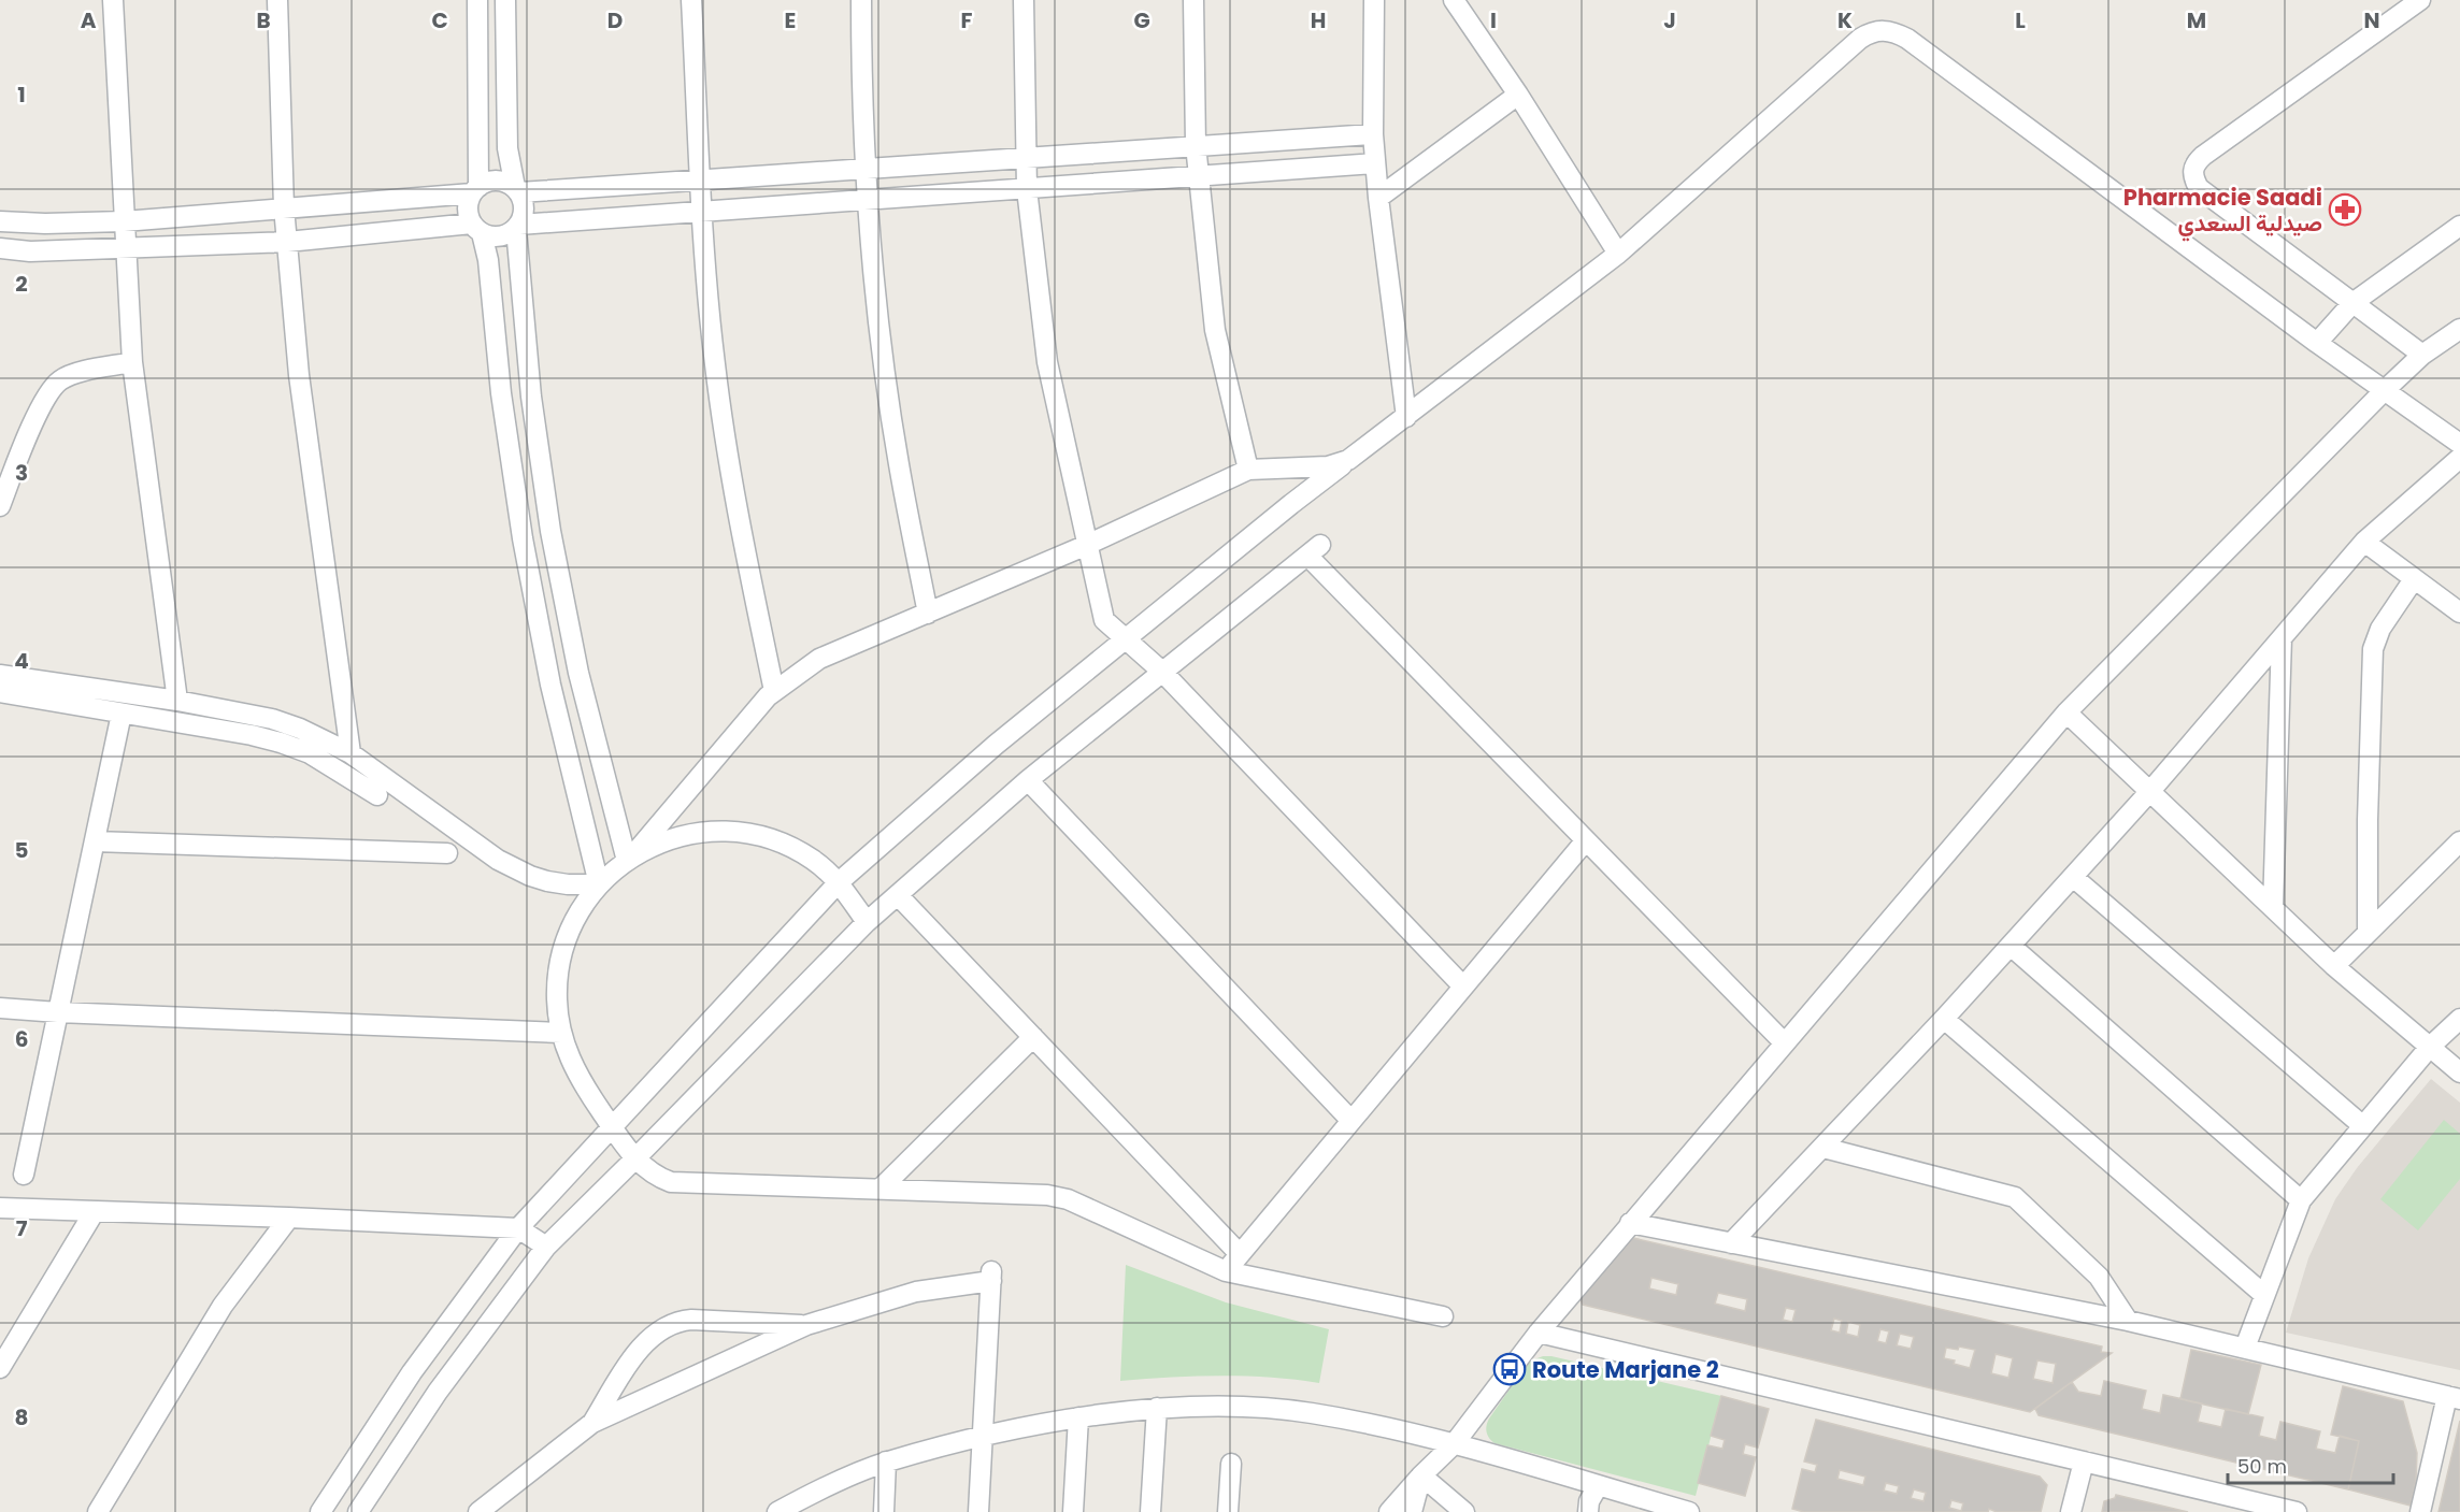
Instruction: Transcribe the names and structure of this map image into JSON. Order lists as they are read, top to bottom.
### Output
{
  "places": {
    "pharmacy": ["Pharmacie Saadi صيدلية السعدي"],
    "bus stop": ["Route Marjane 2"]
  },
  "scale_bar": "50 m",
  "grid": {
    "columns": [
      "A",
      "B",
      "C",
      "D",
      "E",
      "F",
      "G",
      "H",
      "I",
      "J",
      "K",
      "L",
      "M",
      "N"
    ],
    "rows": [
      "1",
      "2",
      "3",
      "4",
      "5",
      "6",
      "7",
      "8"
    ]
  }
}
